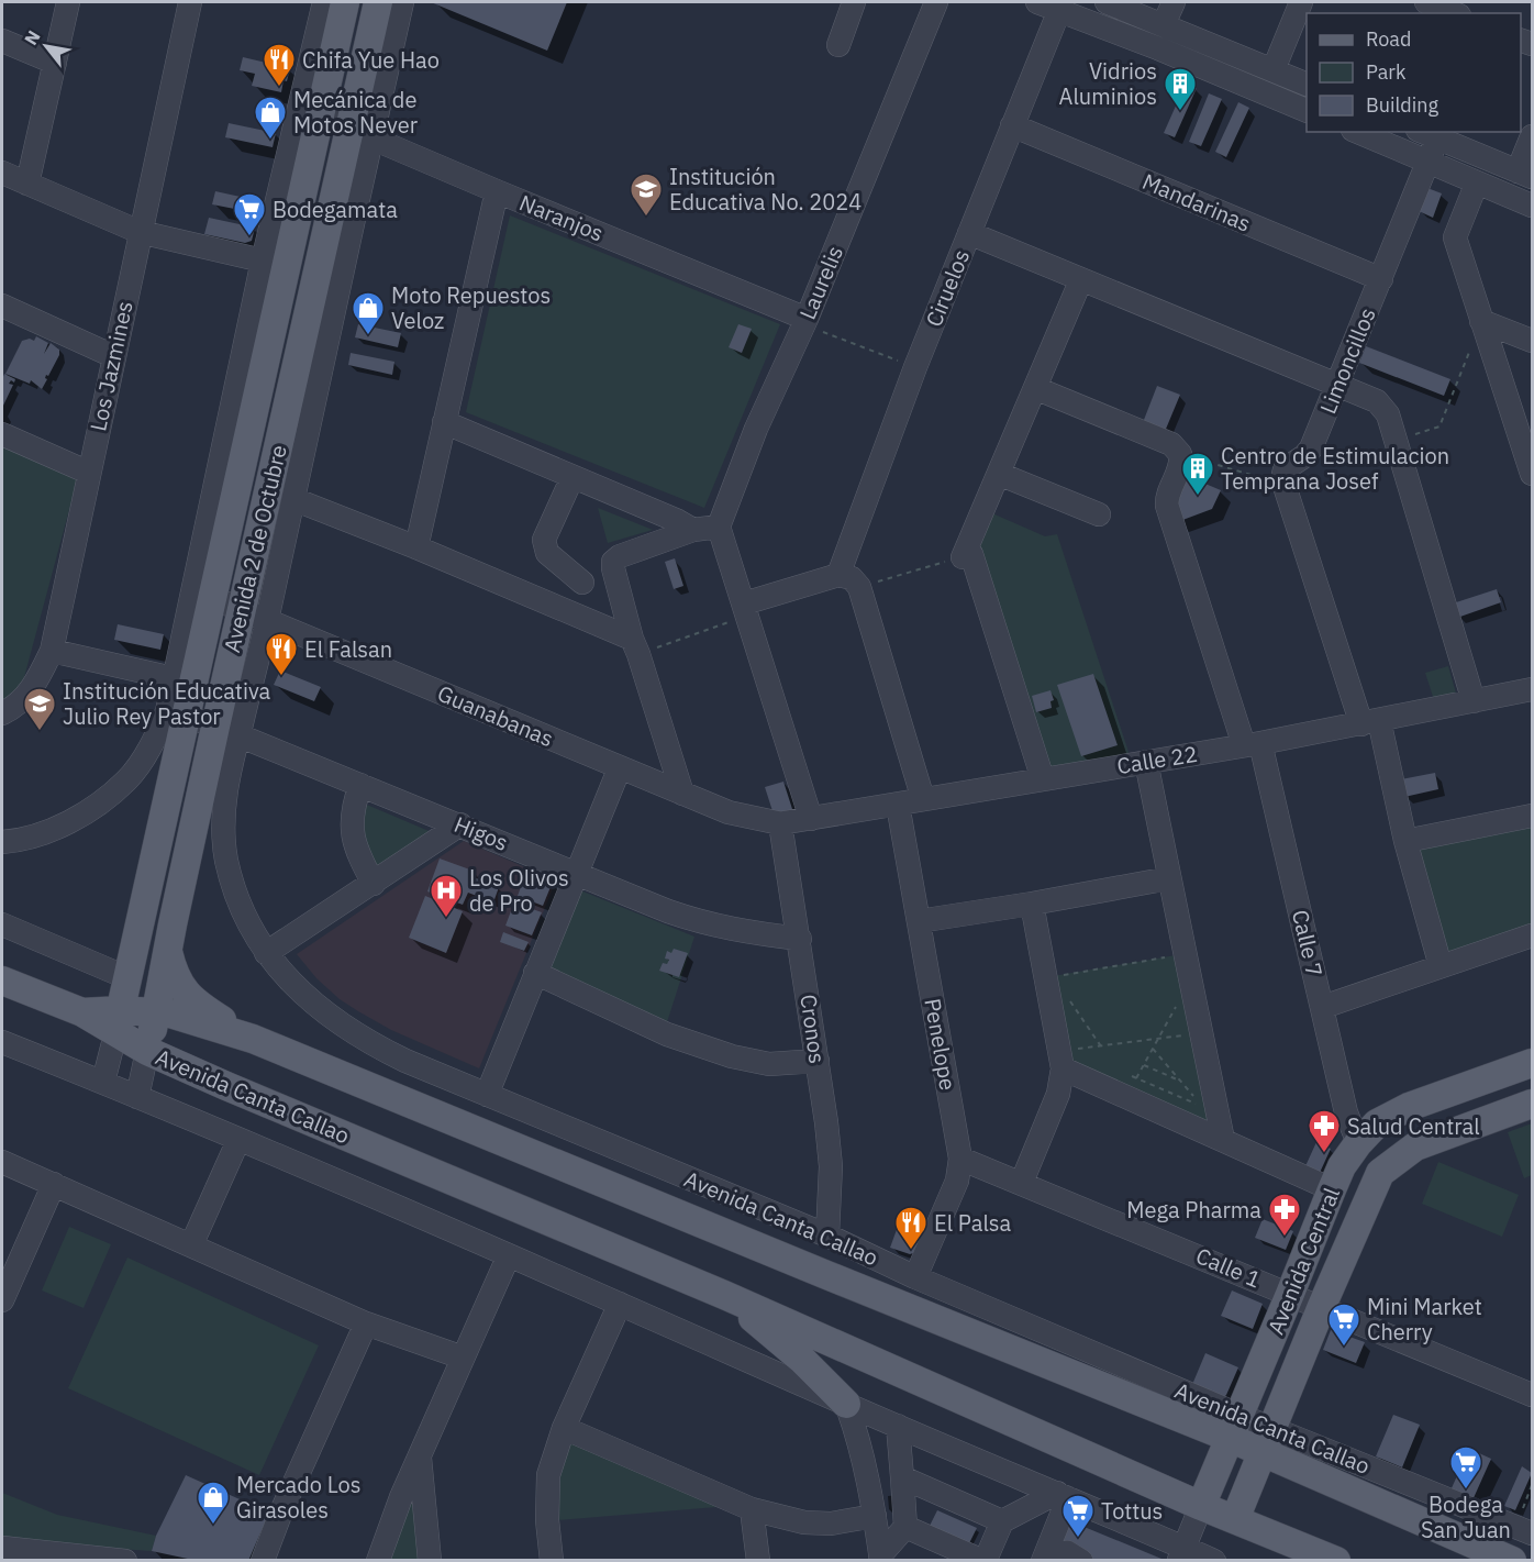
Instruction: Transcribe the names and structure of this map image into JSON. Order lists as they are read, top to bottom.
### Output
{
  "streets": {
    "main road": ["Avenida 2 de Octubre", "Avenida Canta Callao", "Avenida Central"],
    "street": [
      "Mandarinas",
      "Naranjos",
      "Laurelis",
      "Ciruelos",
      "Limoncillos",
      "Los Jazmines",
      "Guanabanas",
      "Calle 22",
      "Higos",
      "Calle 7",
      "Cronos",
      "Penelope",
      "Calle 1"
    ]
  },
  "crossings": [
    ["Mandarinas", "Ciruelos"],
    ["Mandarinas", "Limoncillos"],
    ["Naranjos", "Laurelis"],
    ["Naranjos", "Avenida 2 de Octubre"],
    ["Avenida 2 de Octubre", "Guanabanas"],
    ["Avenida 2 de Octubre", "Higos"],
    ["Avenida 2 de Octubre", "Avenida Canta Callao"],
    ["Guanabanas", "Calle 22"],
    ["Guanabanas", "Cronos"],
    ["Calle 22", "Calle 7"],
    ["Calle 22", "Cronos"],
    ["Calle 22", "Penelope"],
    ["Higos", "Cronos"],
    ["Higos", "Avenida Canta Callao"],
    ["Calle 7", "Avenida Central"],
    ["Cronos", "Avenida Canta Callao"],
    ["Penelope", "Avenida Canta Callao"],
    ["Penelope", "Calle 1"],
    ["Avenida Canta Callao", "Avenida Central"],
    ["Avenida Central", "Calle 1"]
  ],
  "places": {
    "restaurant": ["Chifa Yue Hao", "El Falsan", "El Palsa"],
    "building": ["Vidrios Aluminios", "Centro de Estimulacion Temprana Josef"],
    "shop": ["Mecánica de Motos Never", "Moto Repuestos Veloz", "Mercado Los Girasoles"],
    "school or university": ["Institución Educativa No. 2024", "Institución Educativa Julio Rey Pastor"],
    "supermarket": [
      "Bodegamata",
      "Mini Market Cherry",
      "Bodega San Juan",
      "Tottus"
    ],
    "hospital": ["Los Olivos de Pro"],
    "pharmacy": ["Salud Central", "Mega Pharma"]
  },
  "legend": ["Road", "Park", "Building"],
  "north": "top left"
}
